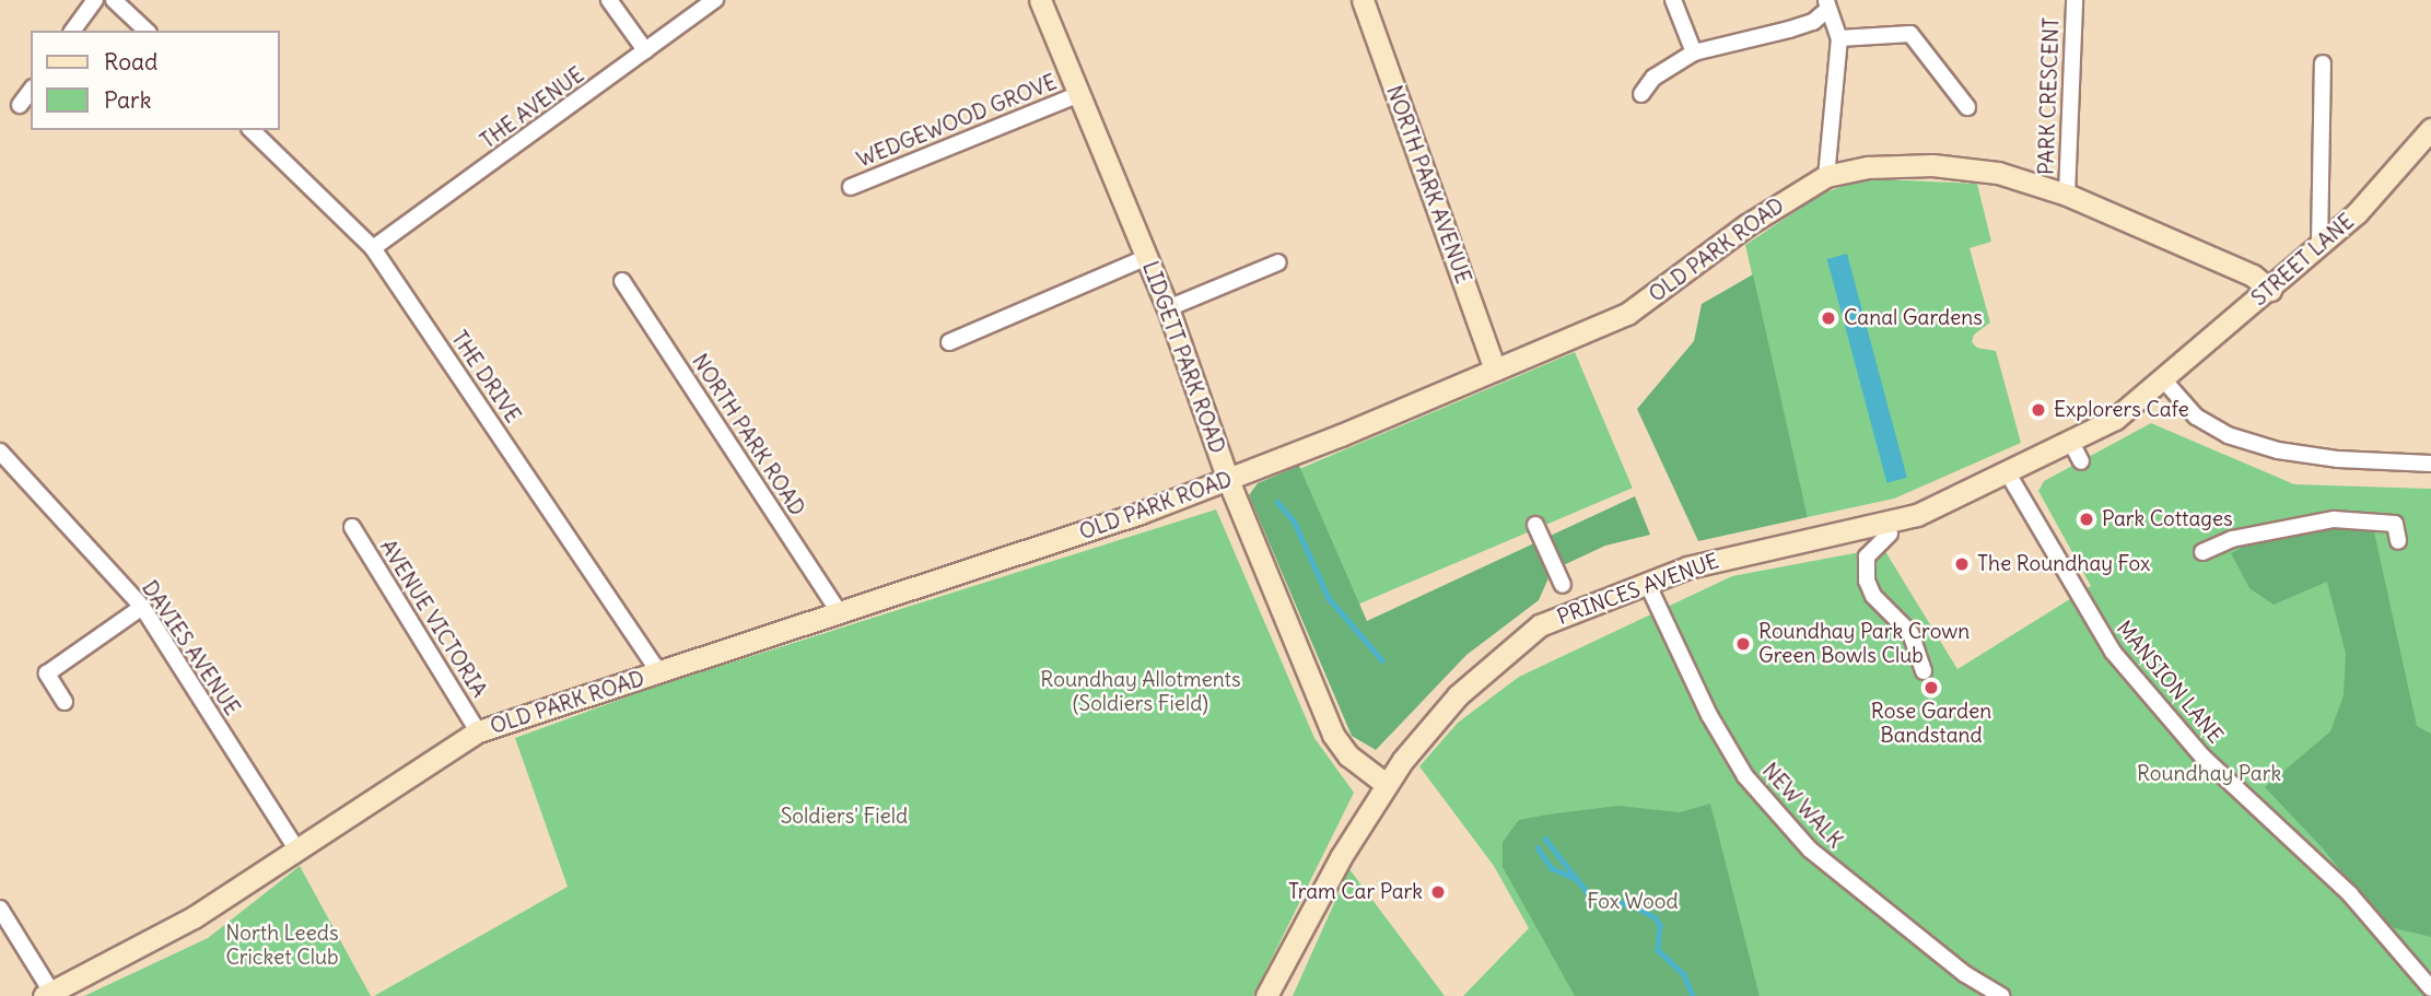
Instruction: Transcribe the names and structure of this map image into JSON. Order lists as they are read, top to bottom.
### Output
{
  "streets": {
    "street": [
      "PARK CRESCENT",
      "THE AVENUE",
      "WEDGEWOOD GROVE",
      "NORTH PARK AVENUE",
      "OLD PARK ROAD",
      "STREET LANE",
      "LIDGETT PARK ROAD",
      "THE DRIVE",
      "NORTH PARK ROAD",
      "PRINCES AVENUE",
      "AVENUE VICTORIA",
      "DAVIES AVENUE",
      "MANSION LANE",
      "NEW WALK"
    ]
  },
  "crossings": [
    ["PARK CRESCENT", "OLD PARK ROAD"],
    ["THE AVENUE", "THE DRIVE"],
    ["WEDGEWOOD GROVE", "LIDGETT PARK ROAD"],
    ["NORTH PARK AVENUE", "OLD PARK ROAD"],
    ["OLD PARK ROAD", "STREET LANE"],
    ["OLD PARK ROAD", "LIDGETT PARK ROAD"],
    ["OLD PARK ROAD", "THE DRIVE"],
    ["OLD PARK ROAD", "NORTH PARK ROAD"],
    ["OLD PARK ROAD", "AVENUE VICTORIA"],
    ["OLD PARK ROAD", "DAVIES AVENUE"],
    ["STREET LANE", "PRINCES AVENUE"],
    ["LIDGETT PARK ROAD", "PRINCES AVENUE"],
    ["PRINCES AVENUE", "MANSION LANE"],
    ["PRINCES AVENUE", "NEW WALK"]
  ],
  "parks": [
    "Roundhay Allotments (Soldiers Field)",
    "Roundhay Park",
    "Soldiers' Field",
    "Fox Wood",
    "North Leeds Cricket Club"
  ],
  "places": [
    "Canal Gardens",
    "Explorers Cafe",
    "Park Cottages",
    "The Roundhay Fox",
    "Roundhay Park Crown Green Bowls Club",
    "Rose Garden Bandstand",
    "Tram Car Park"
  ],
  "legend": ["Road", "Park"]
}
